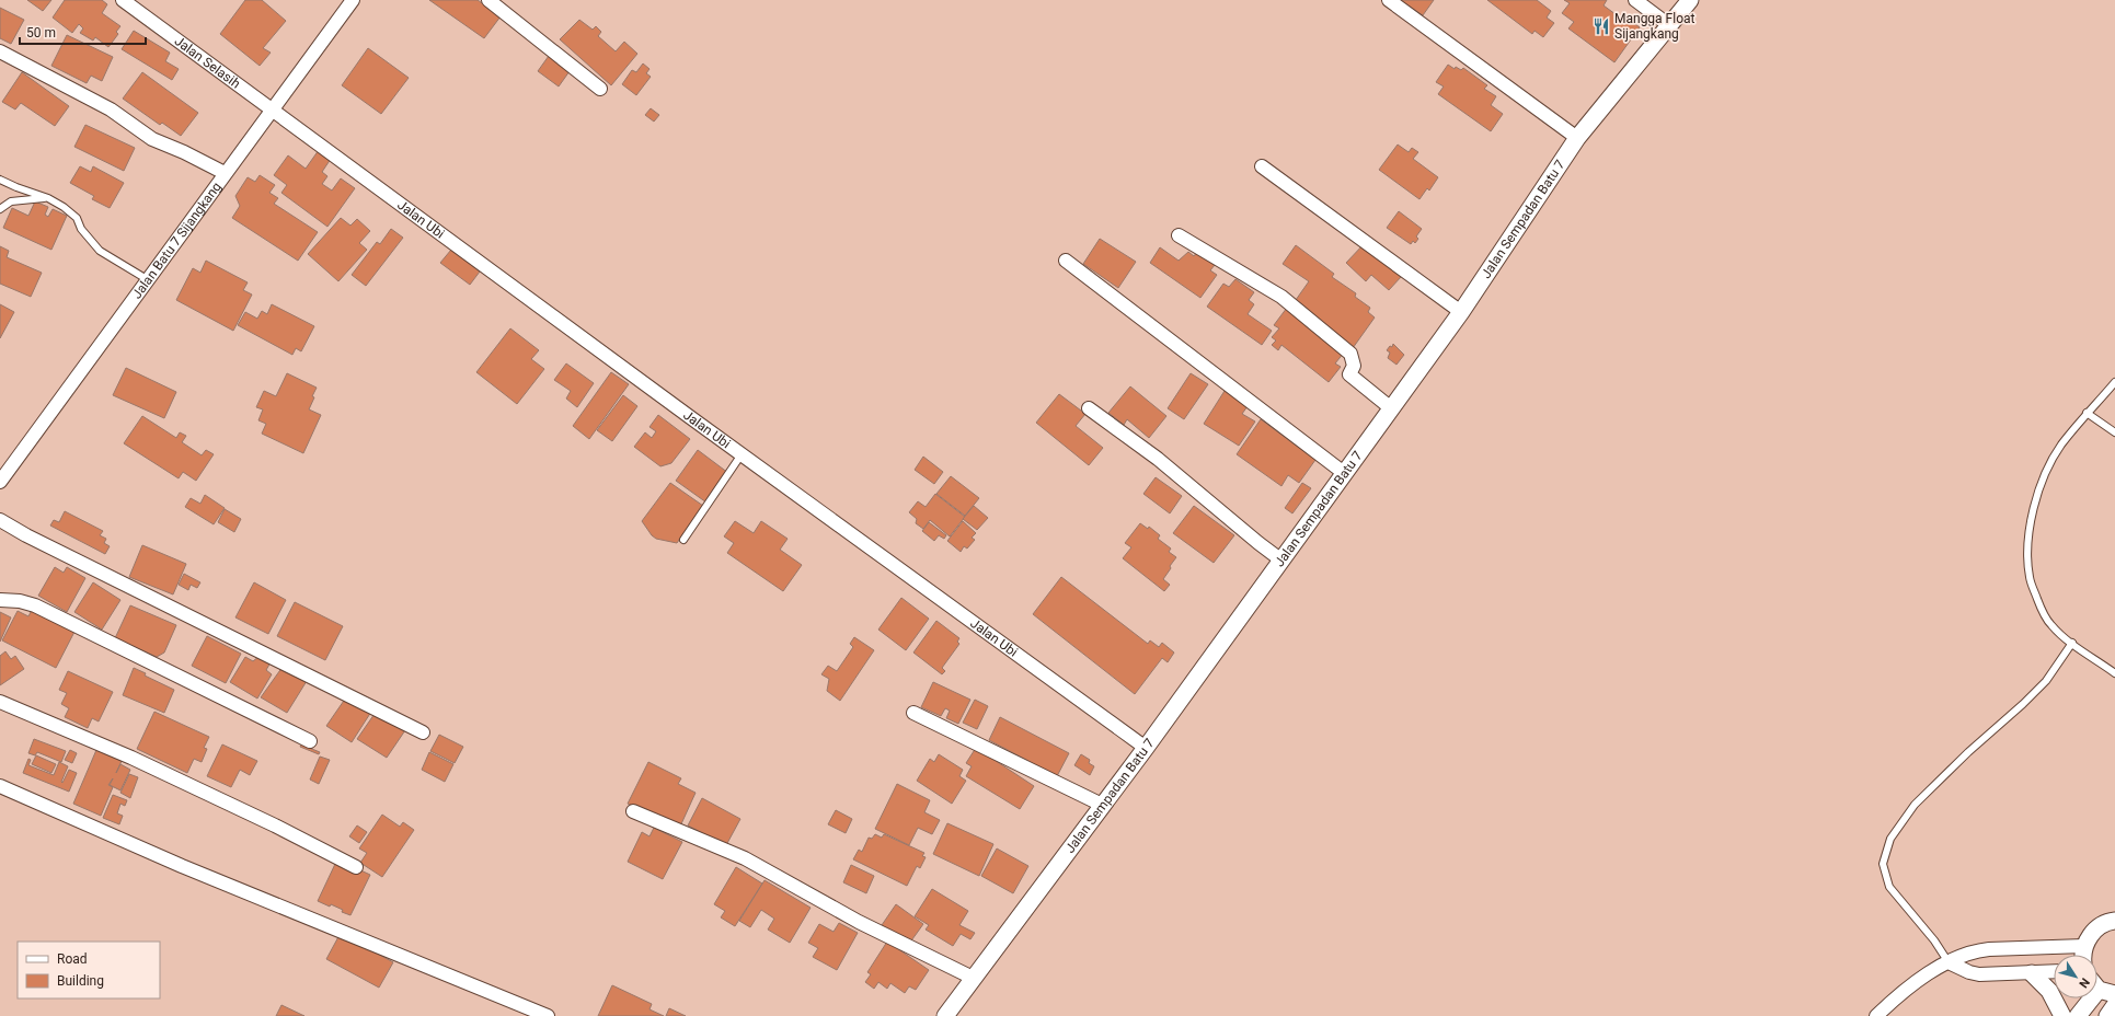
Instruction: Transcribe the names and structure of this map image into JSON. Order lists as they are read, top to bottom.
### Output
{
  "streets": {
    "street": [
      "Jalan Selasih",
      "Jalan Sempadan Batu 7",
      "Jalan Ubi",
      "Jalan Batu 7 Sijangkang"
    ]
  },
  "crossings": [
    ["Jalan Selasih", "Jalan Ubi"],
    ["Jalan Selasih", "Jalan Batu 7 Sijangkang"],
    ["Jalan Sempadan Batu 7", "Jalan Ubi"],
    ["Jalan Ubi", "Jalan Batu 7 Sijangkang"]
  ],
  "places": {
    "restaurant": ["Mangga Float Sijangkang"]
  },
  "legend": ["Road", "Building"],
  "scale_bar": "50 m",
  "north": "bottom right"
}
